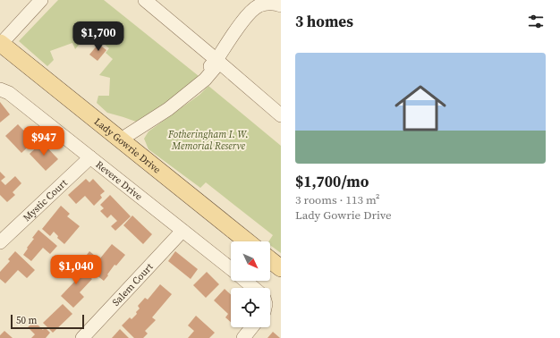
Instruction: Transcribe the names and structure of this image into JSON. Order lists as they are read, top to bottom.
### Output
{
  "streets": {
    "main road": ["Lady Gowrie Drive"],
    "street": ["Revere Drive", "Mystic Court", "Salem Court"]
  },
  "crossings": [
    ["Revere Drive", "Mystic Court"],
    ["Revere Drive", "Salem Court"]
  ],
  "parks": ["Fotheringham I. W. Memorial Reserve"],
  "scale_bar": "50 m",
  "north": "bottom right",
  "page": {
    "heading": "3 homes",
    "price": ["$1,700", "$947", "$1,040"],
    "list": [
      {
        "name": "$1,700/mo",
        "note": "3 rooms · 113 m² · Lady Gowrie Drive"
      }
    ],
    "scale": "50 m"
  }
}
